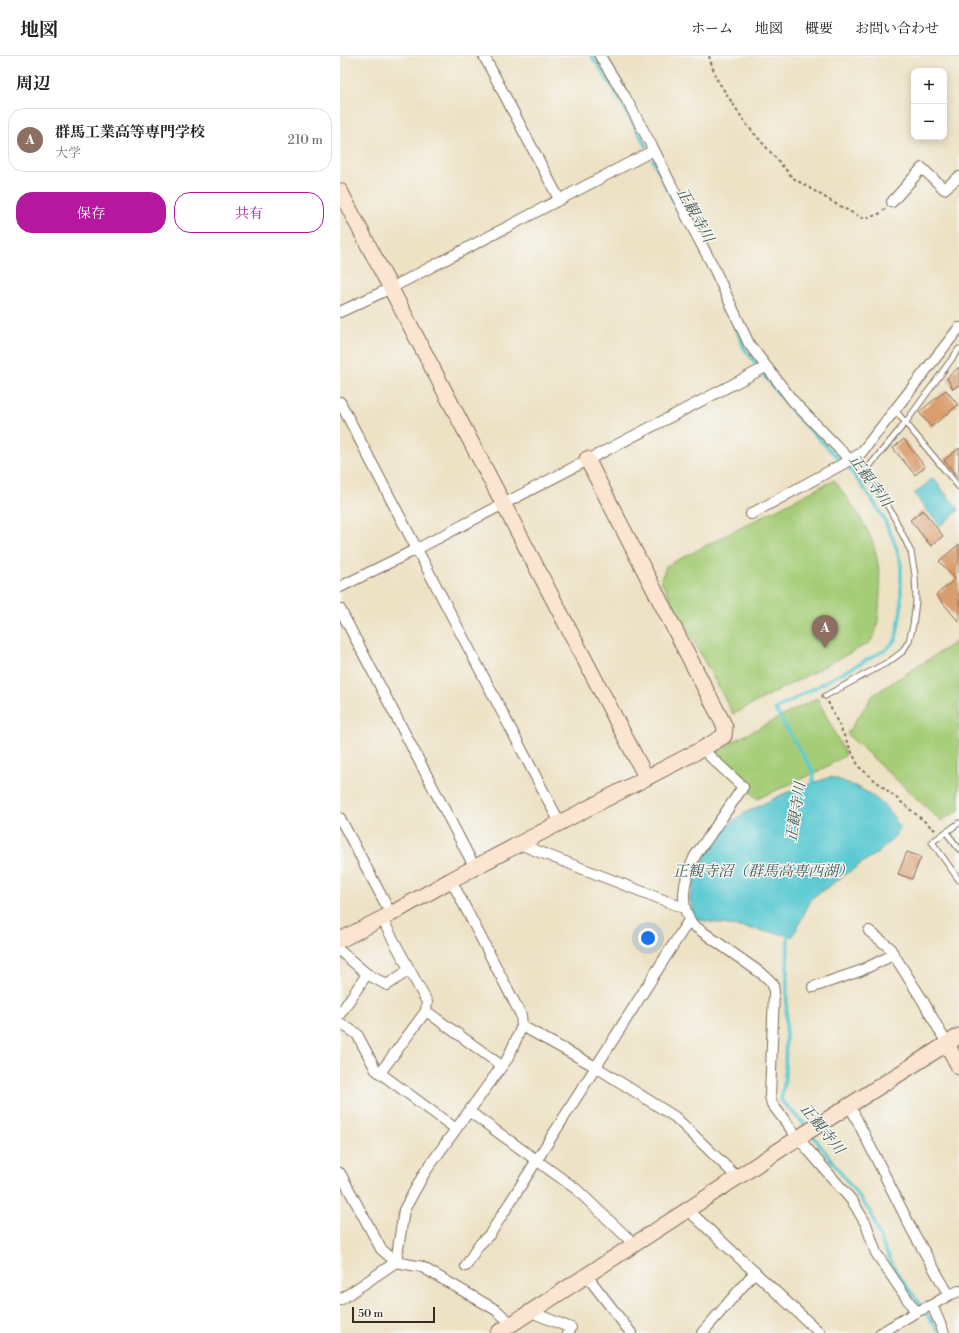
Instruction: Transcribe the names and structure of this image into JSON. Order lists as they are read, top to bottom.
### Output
{
  "water": ["正観寺川", "正観寺沼（群馬高専西湖）"],
  "scale_bar": "50 m",
  "page": {
    "header": "地図",
    "nav": [
      "ホーム",
      "地図",
      "概要",
      "お問い合わせ"
    ],
    "heading": "周辺",
    "map_buttons": ["+", "−"],
    "list": [
      {
        "mark": "A",
        "name": "群馬工業高等専門学校",
        "note": "大学",
        "value": "210 m"
      }
    ],
    "buttons": ["保存", "共有"],
    "pins": "A",
    "scale": "50 m"
  }
}
